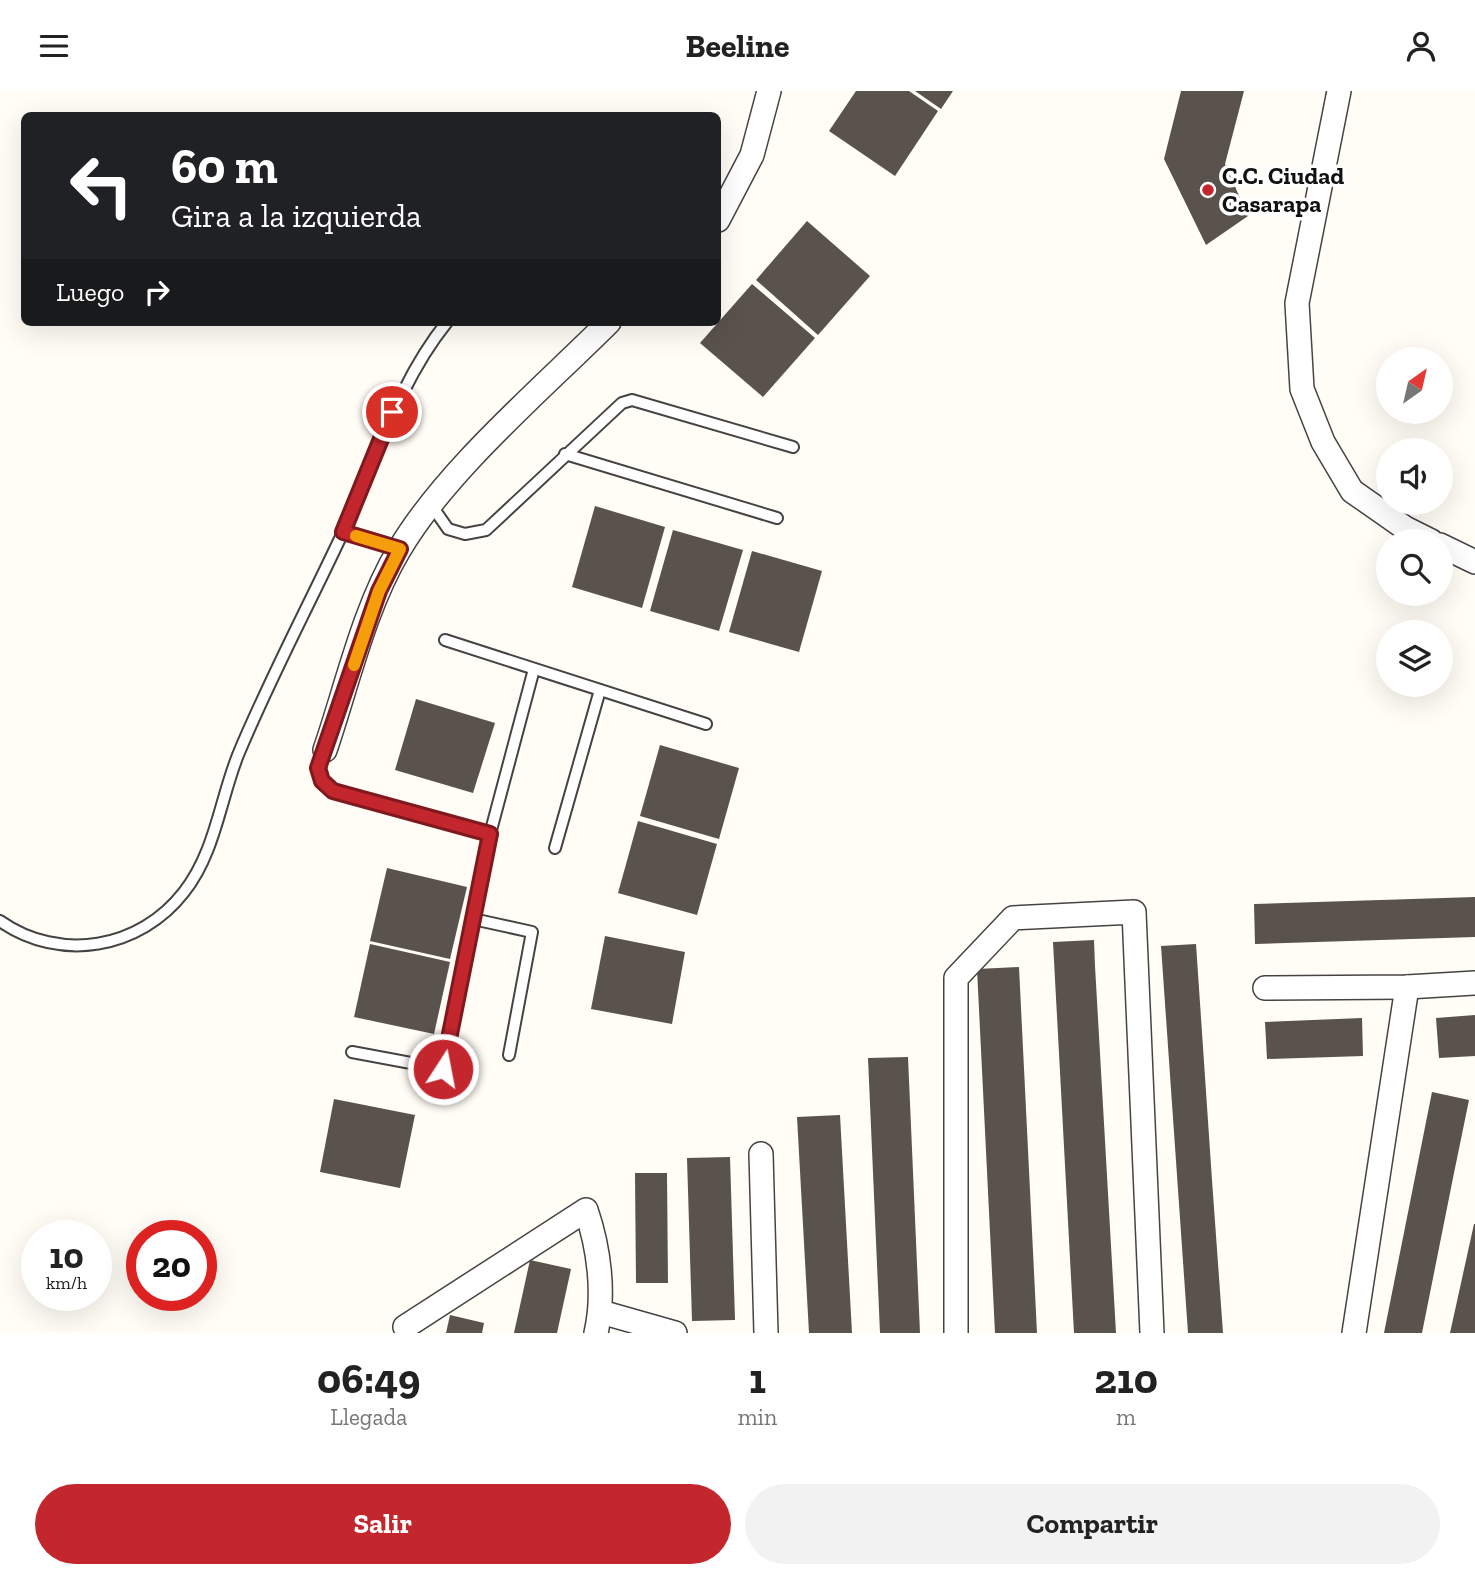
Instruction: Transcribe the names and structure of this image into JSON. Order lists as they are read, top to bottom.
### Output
{
  "places": ["C.C. Ciudad Casarapa"],
  "north": "top right",
  "page": {
    "header": "Beeline",
    "turn": ["60 m", "Gira a la izquierda"],
    "then": "Luego",
    "speed": "10 km/h",
    "limit": "20",
    "eta": [
      "06:49",
      "Llegada",
      "1",
      "min",
      "210",
      "m"
    ],
    "buttons": ["Salir", "Compartir"]
  }
}
